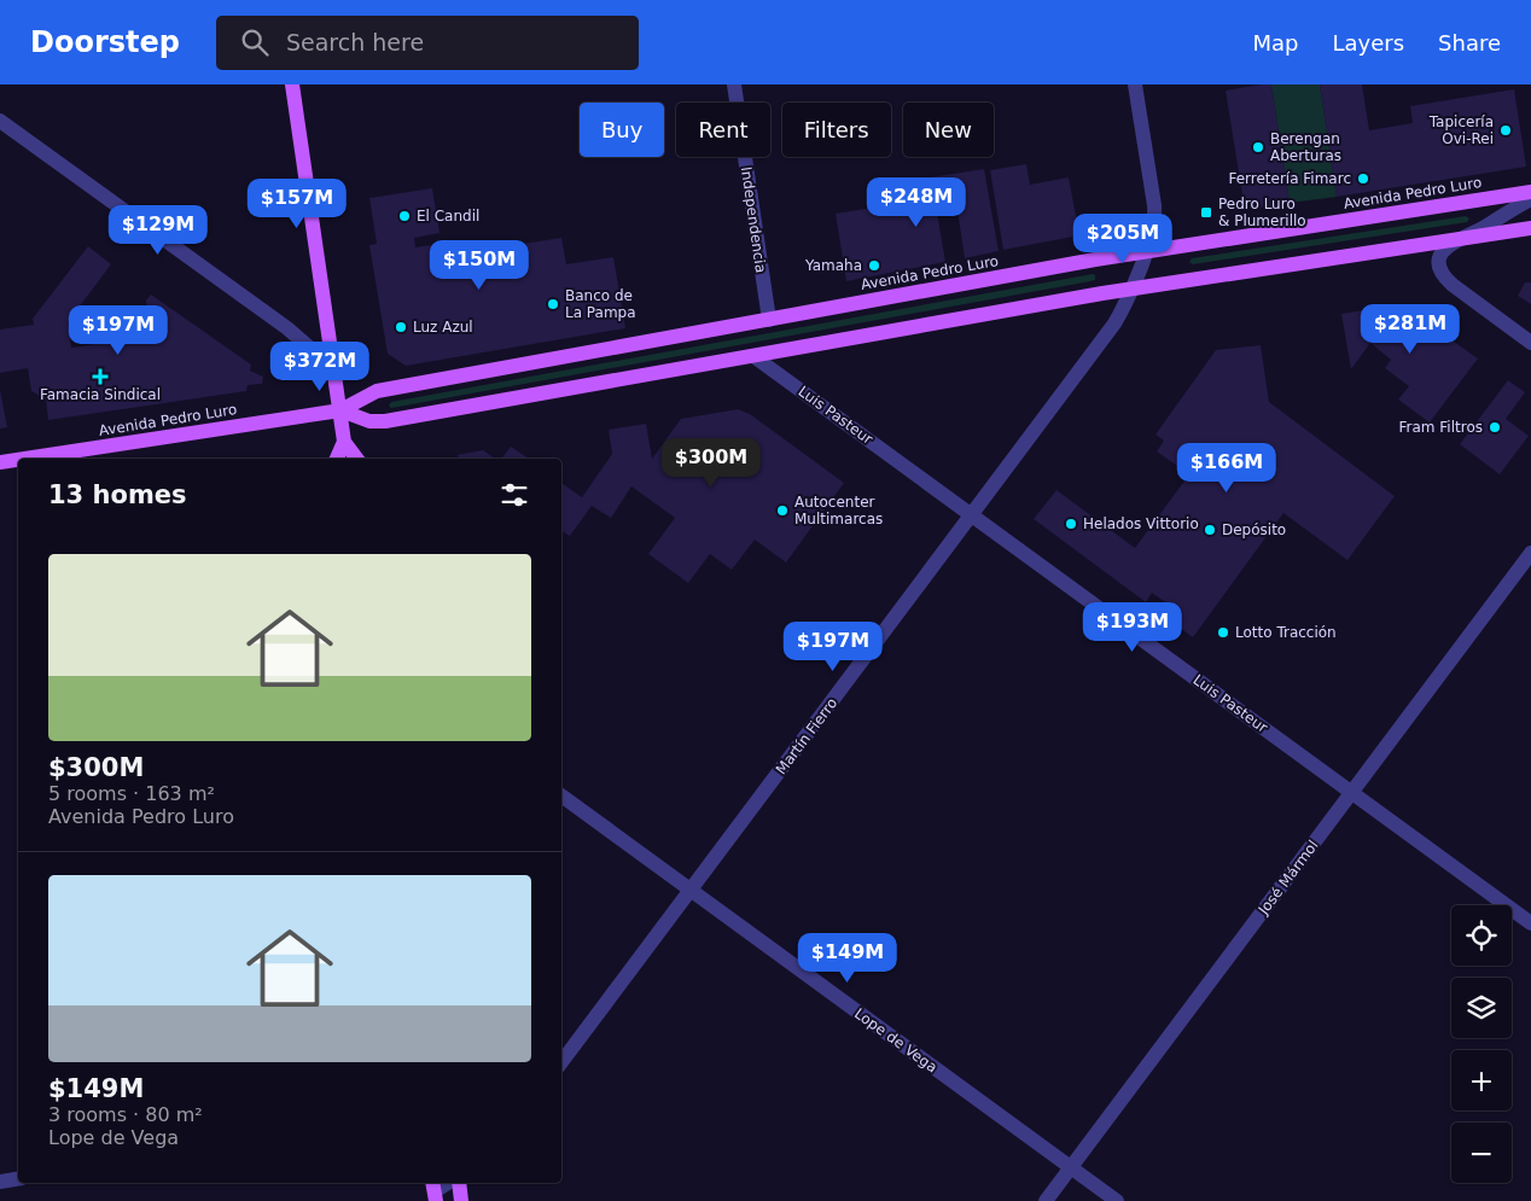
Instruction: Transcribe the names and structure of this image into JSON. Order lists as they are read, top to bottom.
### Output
{
  "streets": {
    "main road": ["Avenida Pedro Luro"],
    "street": [
      "Independencia",
      "Luis Pasteur",
      "Martín Fierro",
      "José Mármol",
      "Lope de Vega"
    ]
  },
  "crossings": [
    ["Avenida Pedro Luro", "Independencia"],
    ["Avenida Pedro Luro", "Luis Pasteur"],
    ["Avenida Pedro Luro", "Martín Fierro"],
    ["Luis Pasteur", "Martín Fierro"],
    ["Luis Pasteur", "José Mármol"],
    ["Martín Fierro", "Lope de Vega"],
    ["José Mármol", "Lope de Vega"]
  ],
  "places": {
    "other": [
      "Tapicería Ovi-Rei",
      "Berengan Aberturas",
      "Ferretería Fimarc",
      "El Candil",
      "Yamaha",
      "Banco de La Pampa",
      "Luz Azul",
      "Fram Filtros",
      "Autocenter Multimarcas",
      "Helados Vittorio",
      "Depósito",
      "Lotto Tracción"
    ],
    "transit": ["Pedro Luro & Plumerillo"],
    "health": ["Famacia Sindical"]
  },
  "page": {
    "header": "Doorstep",
    "search": "Search here",
    "nav": ["Map", "Layers", "Share"],
    "chip": [
      "Buy",
      "Rent",
      "Filters",
      "New"
    ],
    "price": [
      "$248M",
      "$157M",
      "$129M",
      "$205M",
      "$150M",
      "$281M",
      "$197M",
      "$372M",
      "$300M",
      "$166M",
      "$193M",
      "$197M",
      "$149M"
    ],
    "heading": "13 homes",
    "list": [
      {
        "name": "$300M",
        "note": "5 rooms · 163 m² · Avenida Pedro Luro"
      },
      {
        "name": "$149M",
        "note": "3 rooms · 80 m² · Lope de Vega"
      }
    ],
    "map_buttons": ["+", "−"]
  }
}
